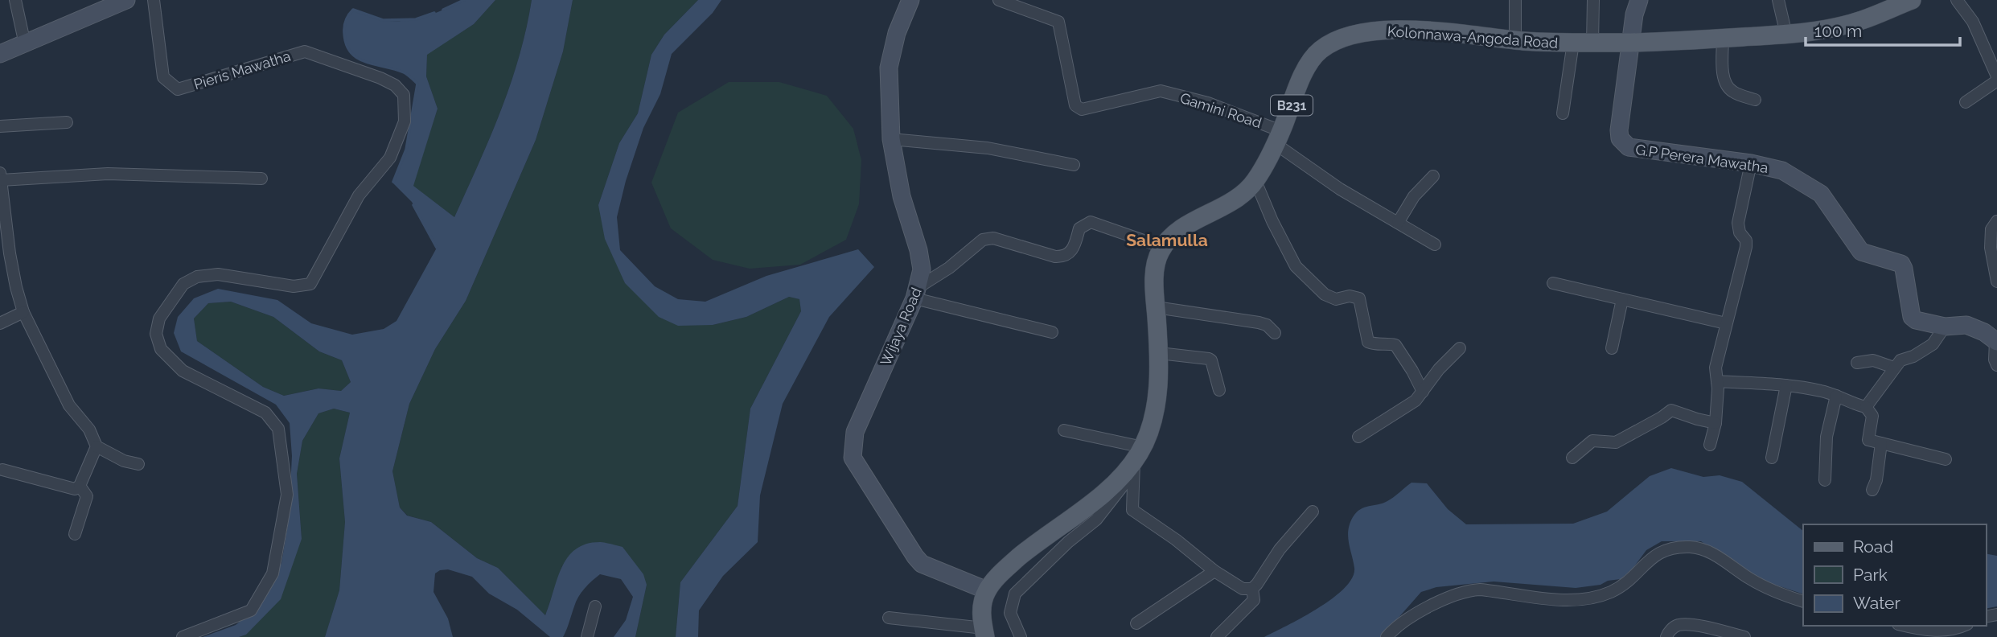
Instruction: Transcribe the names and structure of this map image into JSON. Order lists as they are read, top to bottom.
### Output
{
  "streets": {
    "main road": ["Kolonnawa-Angoda Road", "B231"],
    "street": [
      "Pieris Mawatha",
      "Gamini Road",
      "G.P Perera Mawatha",
      "Wijaya Road"
    ]
  },
  "crossings": [
    ["Kolonnawa-Angoda Road", "Gamini Road"],
    ["Kolonnawa-Angoda Road", "G.P Perera Mawatha"]
  ],
  "districts": ["Salamulla"],
  "legend": ["Road", "Park", "Water"],
  "scale_bar": "100 m"
}
